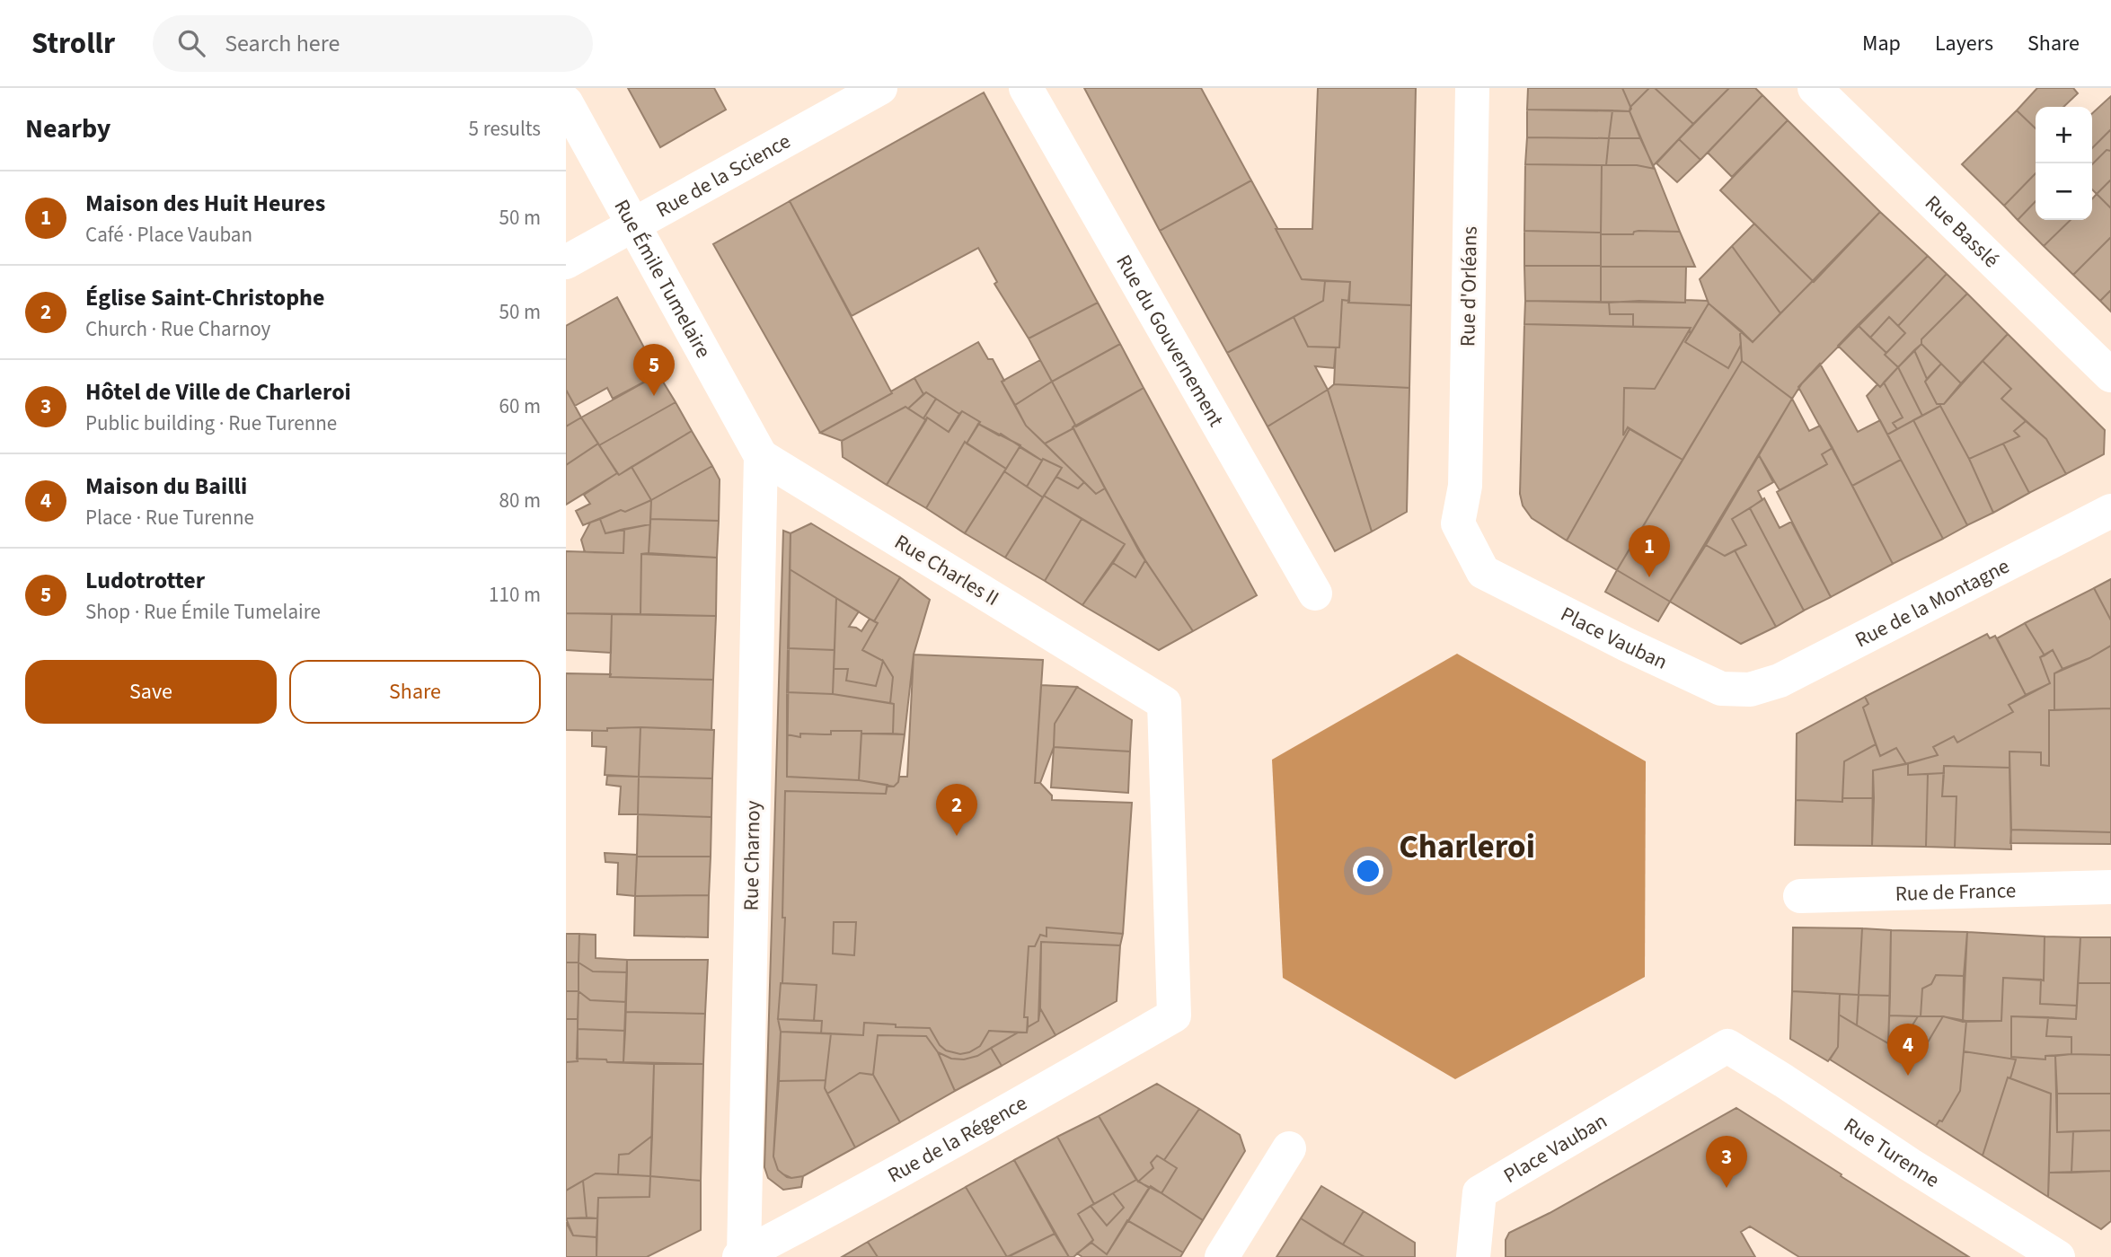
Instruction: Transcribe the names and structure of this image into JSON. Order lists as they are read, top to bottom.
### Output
{
  "streets": {
    "street": [
      "Rue de la Science",
      "Rue Basslé",
      "Rue Émile Tumelaire",
      "Rue d'Orléans",
      "Rue du Gouvernement",
      "Rue Charles II",
      "Rue de la Montagne",
      "Place Vauban",
      "Rue Charnoy",
      "Rue de France",
      "Rue de la Régence",
      "Rue Turenne"
    ]
  },
  "crossings": [
    ["Rue de la Science", "Rue Émile Tumelaire"],
    ["Rue Émile Tumelaire", "Rue Charles II"],
    ["Rue Émile Tumelaire", "Rue Charnoy"],
    ["Rue d'Orléans", "Place Vauban"],
    ["Rue Charles II", "Rue Charnoy"],
    ["Rue Charles II", "Rue de la Régence"],
    ["Rue de la Montagne", "Place Vauban"],
    ["Place Vauban", "Rue Turenne"],
    ["Rue Charnoy", "Rue de la Régence"]
  ],
  "districts": ["Charleroi"],
  "page": {
    "header": "Strollr",
    "search": "Search here",
    "nav": ["Map", "Layers", "Share"],
    "heading": ["Nearby", "5 results"],
    "map_buttons": ["+", "−"],
    "list": [
      {
        "mark": "1",
        "name": "Maison des Huit Heures",
        "note": "Café · Place Vauban",
        "value": "50 m"
      },
      {
        "mark": "2",
        "name": "Église Saint-Christophe",
        "note": "Church · Rue Charnoy",
        "value": "50 m"
      },
      {
        "mark": "3",
        "name": "Hôtel de Ville de Charleroi",
        "note": "Public building · Rue Turenne",
        "value": "60 m"
      },
      {
        "mark": "4",
        "name": "Maison du Bailli",
        "note": "Place · Rue Turenne",
        "value": "80 m"
      },
      {
        "mark": "5",
        "name": "Ludotrotter",
        "note": "Shop · Rue Émile Tumelaire",
        "value": "110 m"
      }
    ],
    "pins": [
      "5",
      "1",
      "2",
      "4",
      "3"
    ],
    "buttons": ["Save", "Share"]
  }
}
